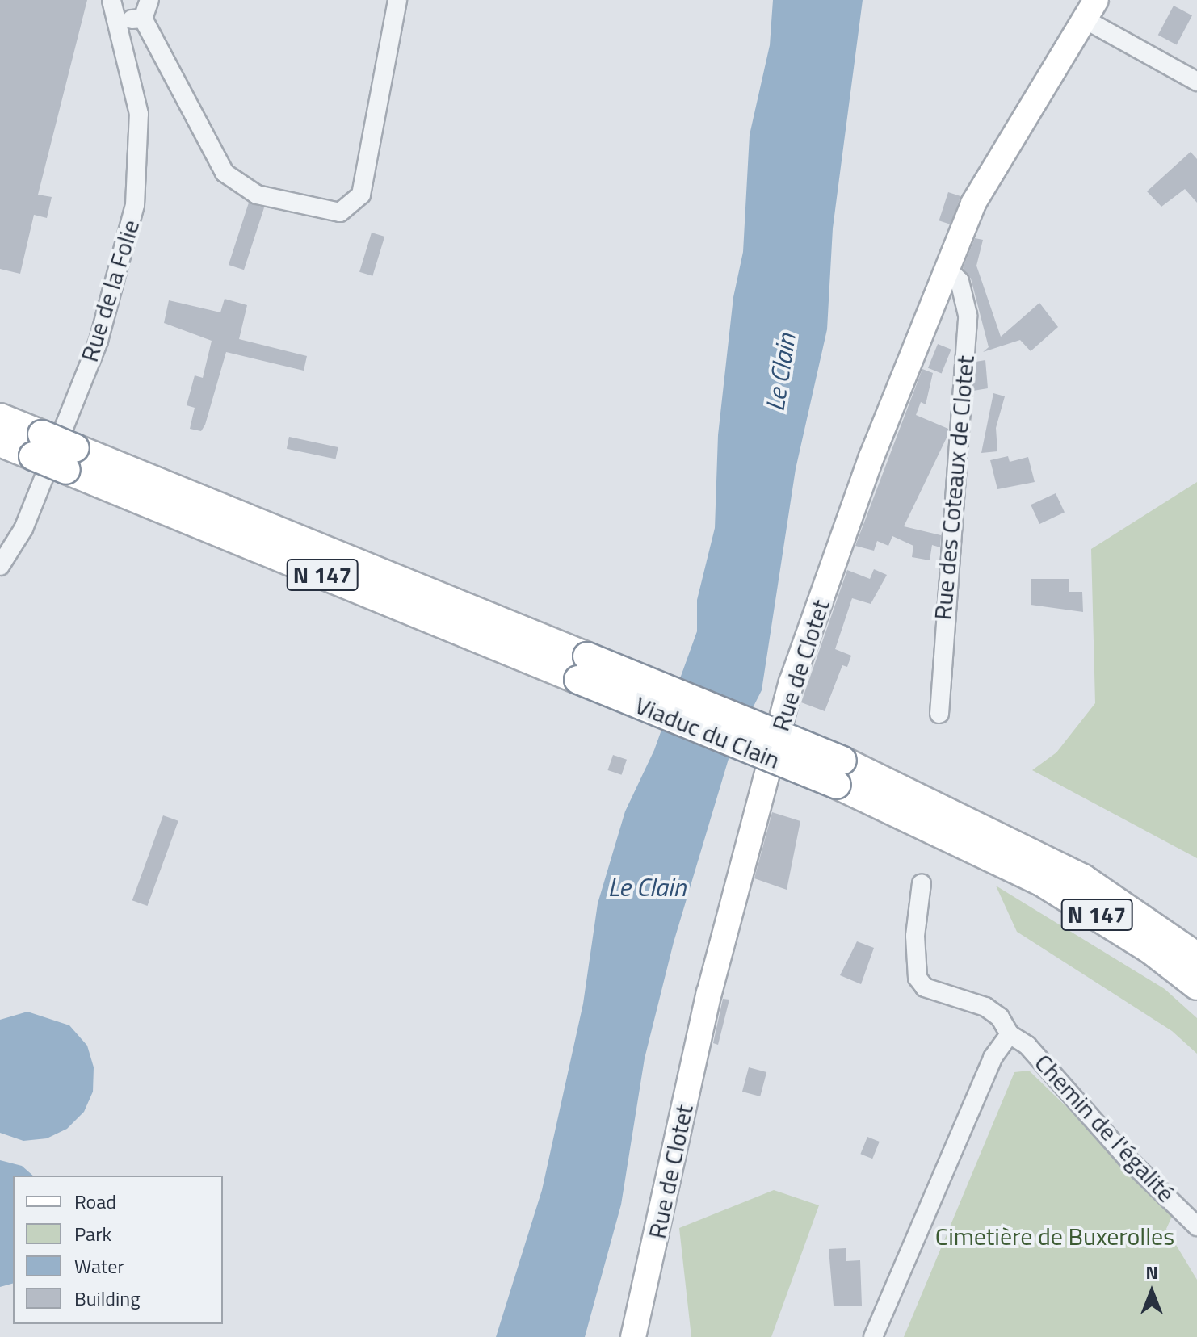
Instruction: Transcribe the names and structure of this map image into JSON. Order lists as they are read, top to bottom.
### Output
{
  "streets": {
    "highway": ["N 147", "Viaduc du Clain"],
    "main road": ["Rue de Clotet"],
    "street": ["Rue de la Folie", "Rue des Coteaux de Clotet", "Chemin de l'égalité"]
  },
  "crossings": [
    ["Rue des Coteaux de Clotet", "Rue de Clotet"],
    ["N 147", "Viaduc du Clain"]
  ],
  "water": ["Le Clain"],
  "parks": ["Cimetière de Buxerolles"],
  "legend": [
    "Road",
    "Park",
    "Water",
    "Building"
  ],
  "north": "top"
}
